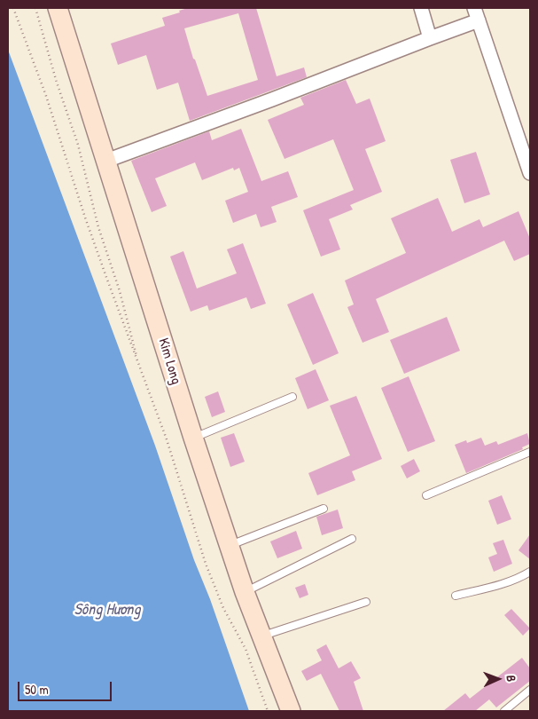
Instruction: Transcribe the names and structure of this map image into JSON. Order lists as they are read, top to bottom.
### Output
{
  "streets": {
    "main road": ["Kim Long"]
  },
  "water": ["Sông Hương"],
  "scale_bar": "50 m",
  "north": "right"
}
